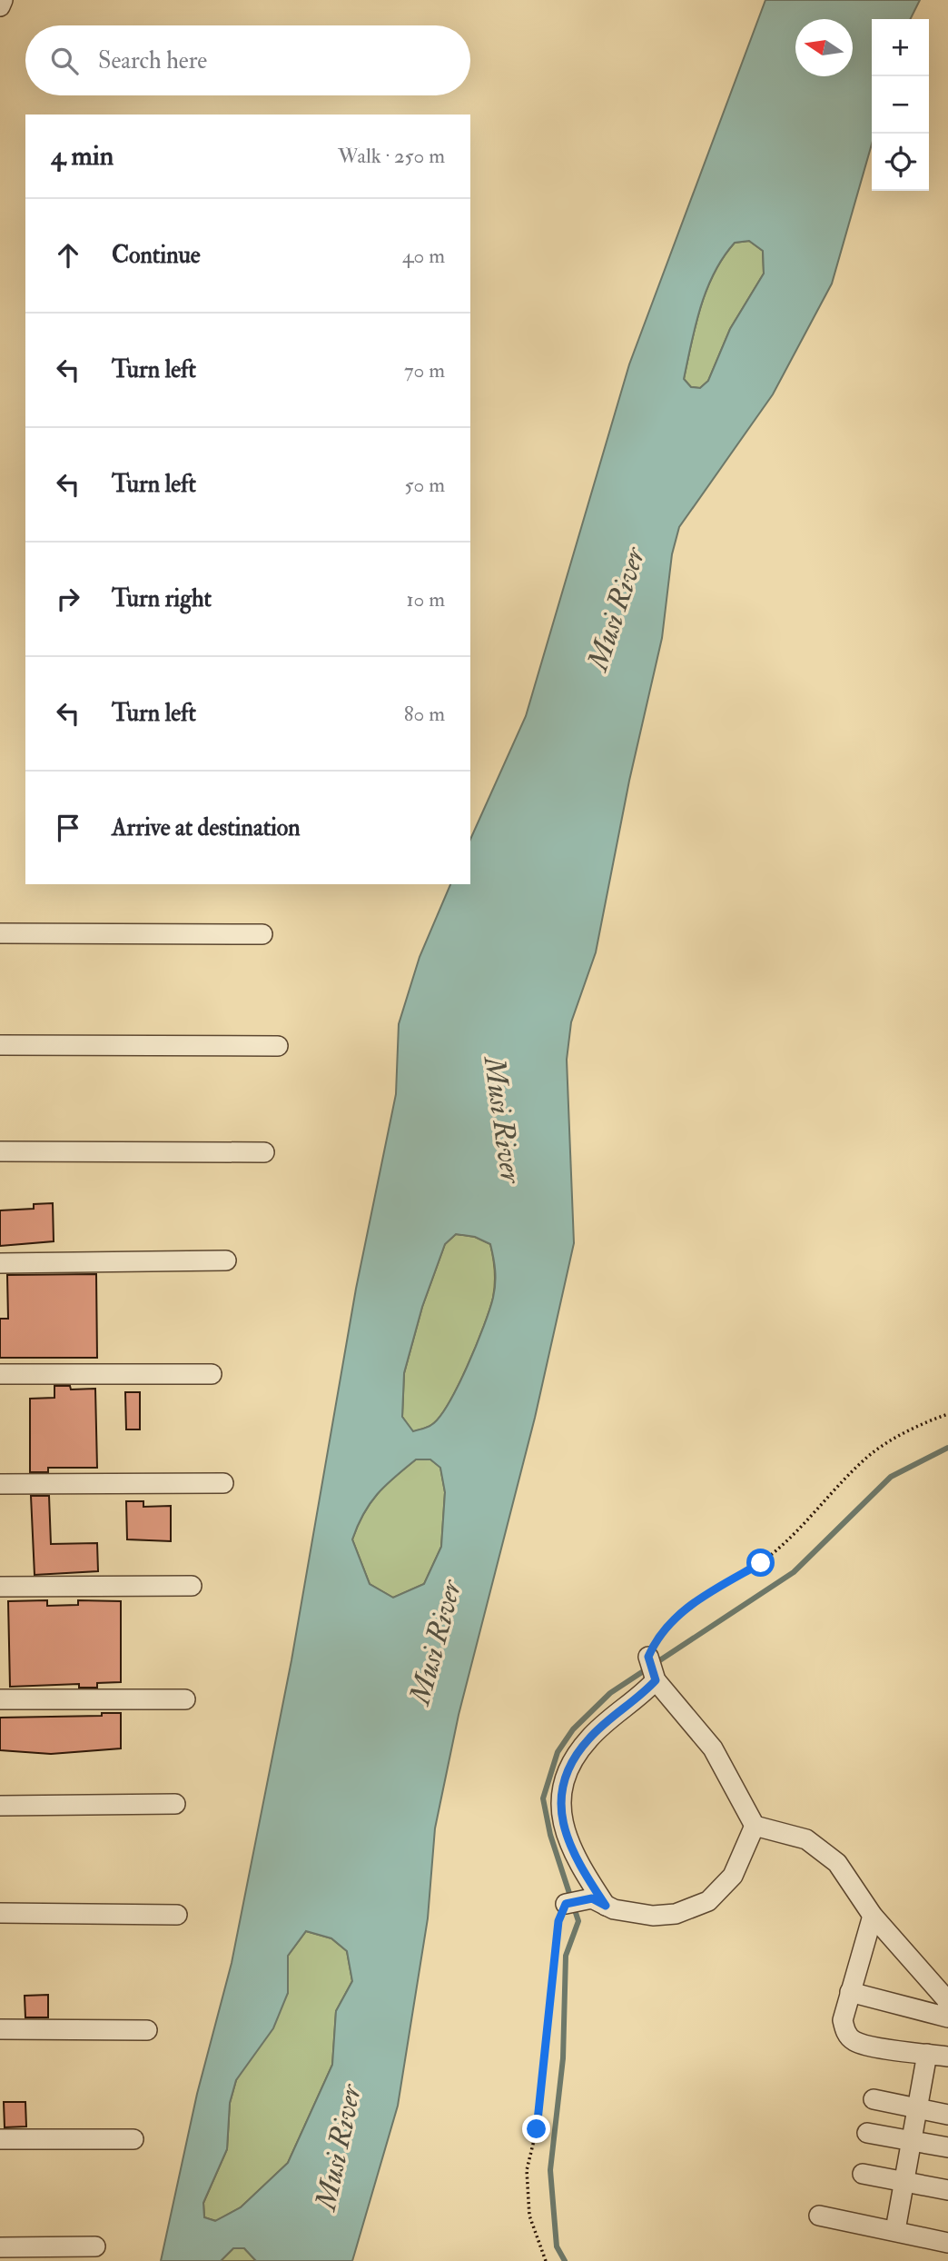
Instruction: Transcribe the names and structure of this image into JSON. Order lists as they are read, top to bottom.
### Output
{
  "water": ["Musi River"],
  "north": "left",
  "page": {
    "map_buttons": ["+", "−"],
    "search": "Search here",
    "heading": ["4 min", "Walk · 250 m"],
    "list": [
      ["Continue", "40 m"],
      ["Turn left", "70 m"],
      ["Turn left", "50 m"],
      ["Turn right", "10 m"],
      ["Turn left", "80 m"],
      "Arrive at destination"
    ]
  }
}
